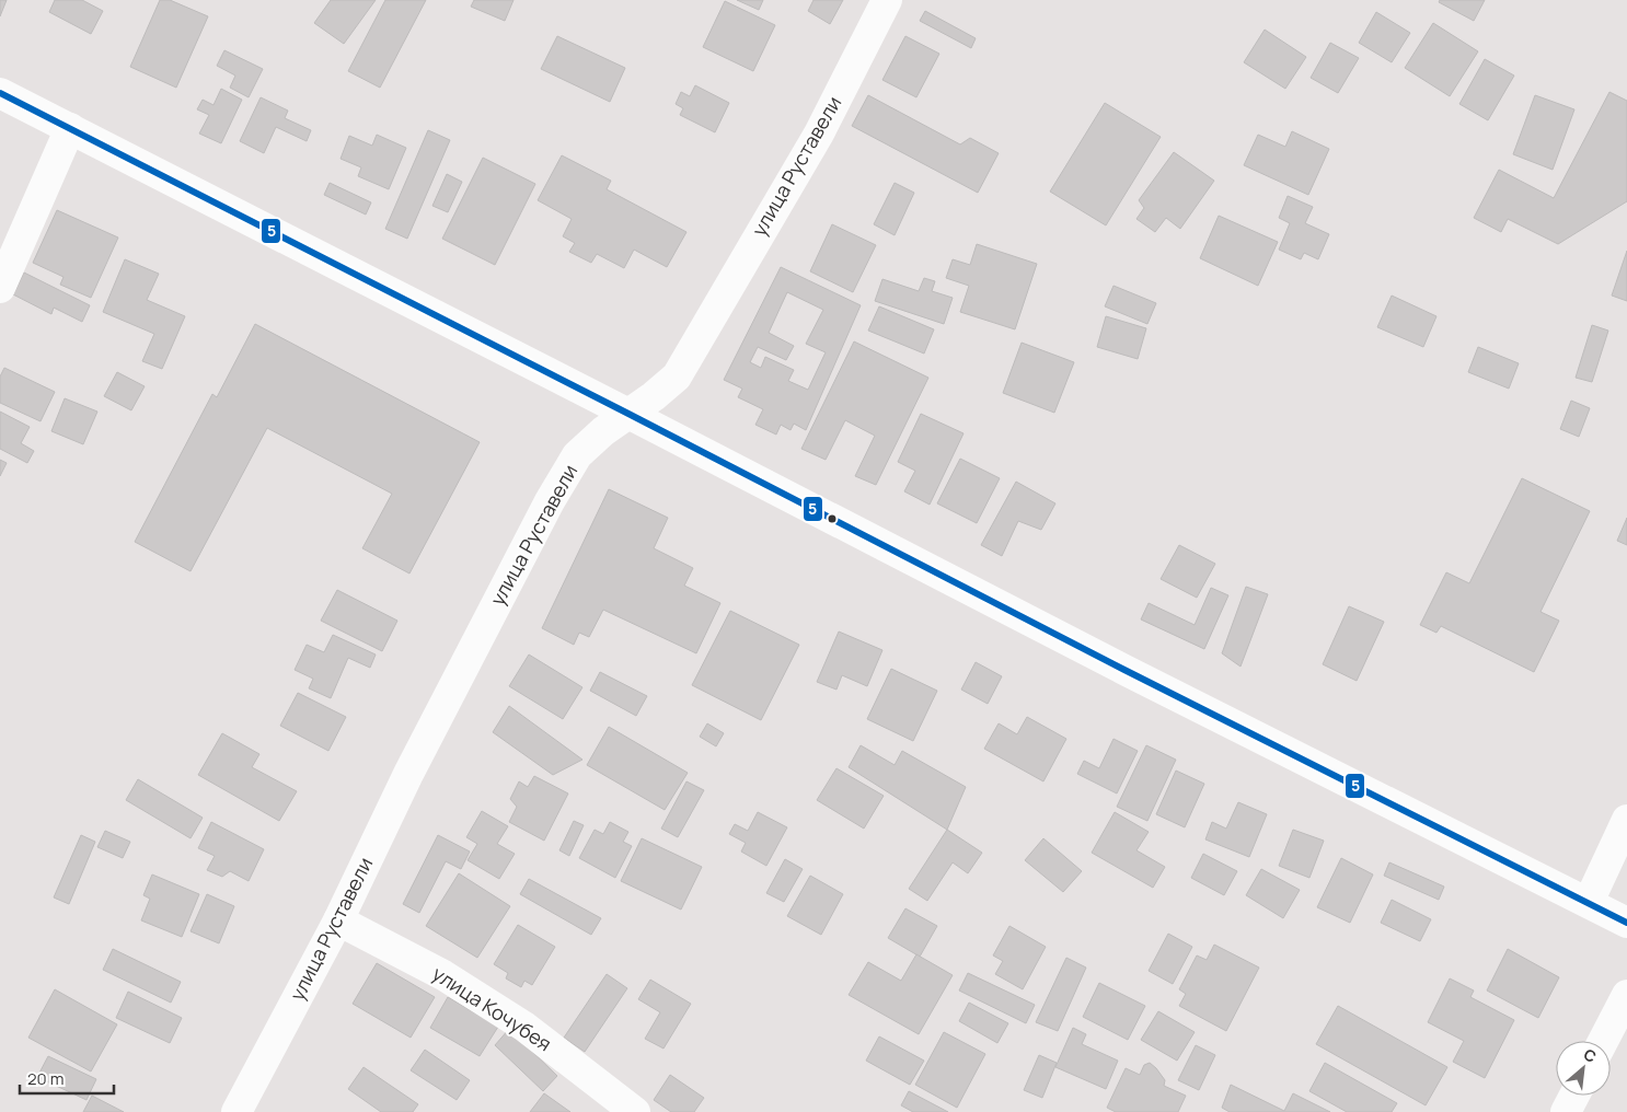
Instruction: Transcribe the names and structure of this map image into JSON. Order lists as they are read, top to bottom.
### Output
{
  "streets": {
    "street": ["улица Руставели", "улица Кочубея"]
  },
  "crossings": [
    ["улица Руставели", "улица Кочубея"]
  ],
  "lines": ["transit line 5"],
  "scale_bar": "20 m",
  "north": "top right"
}
